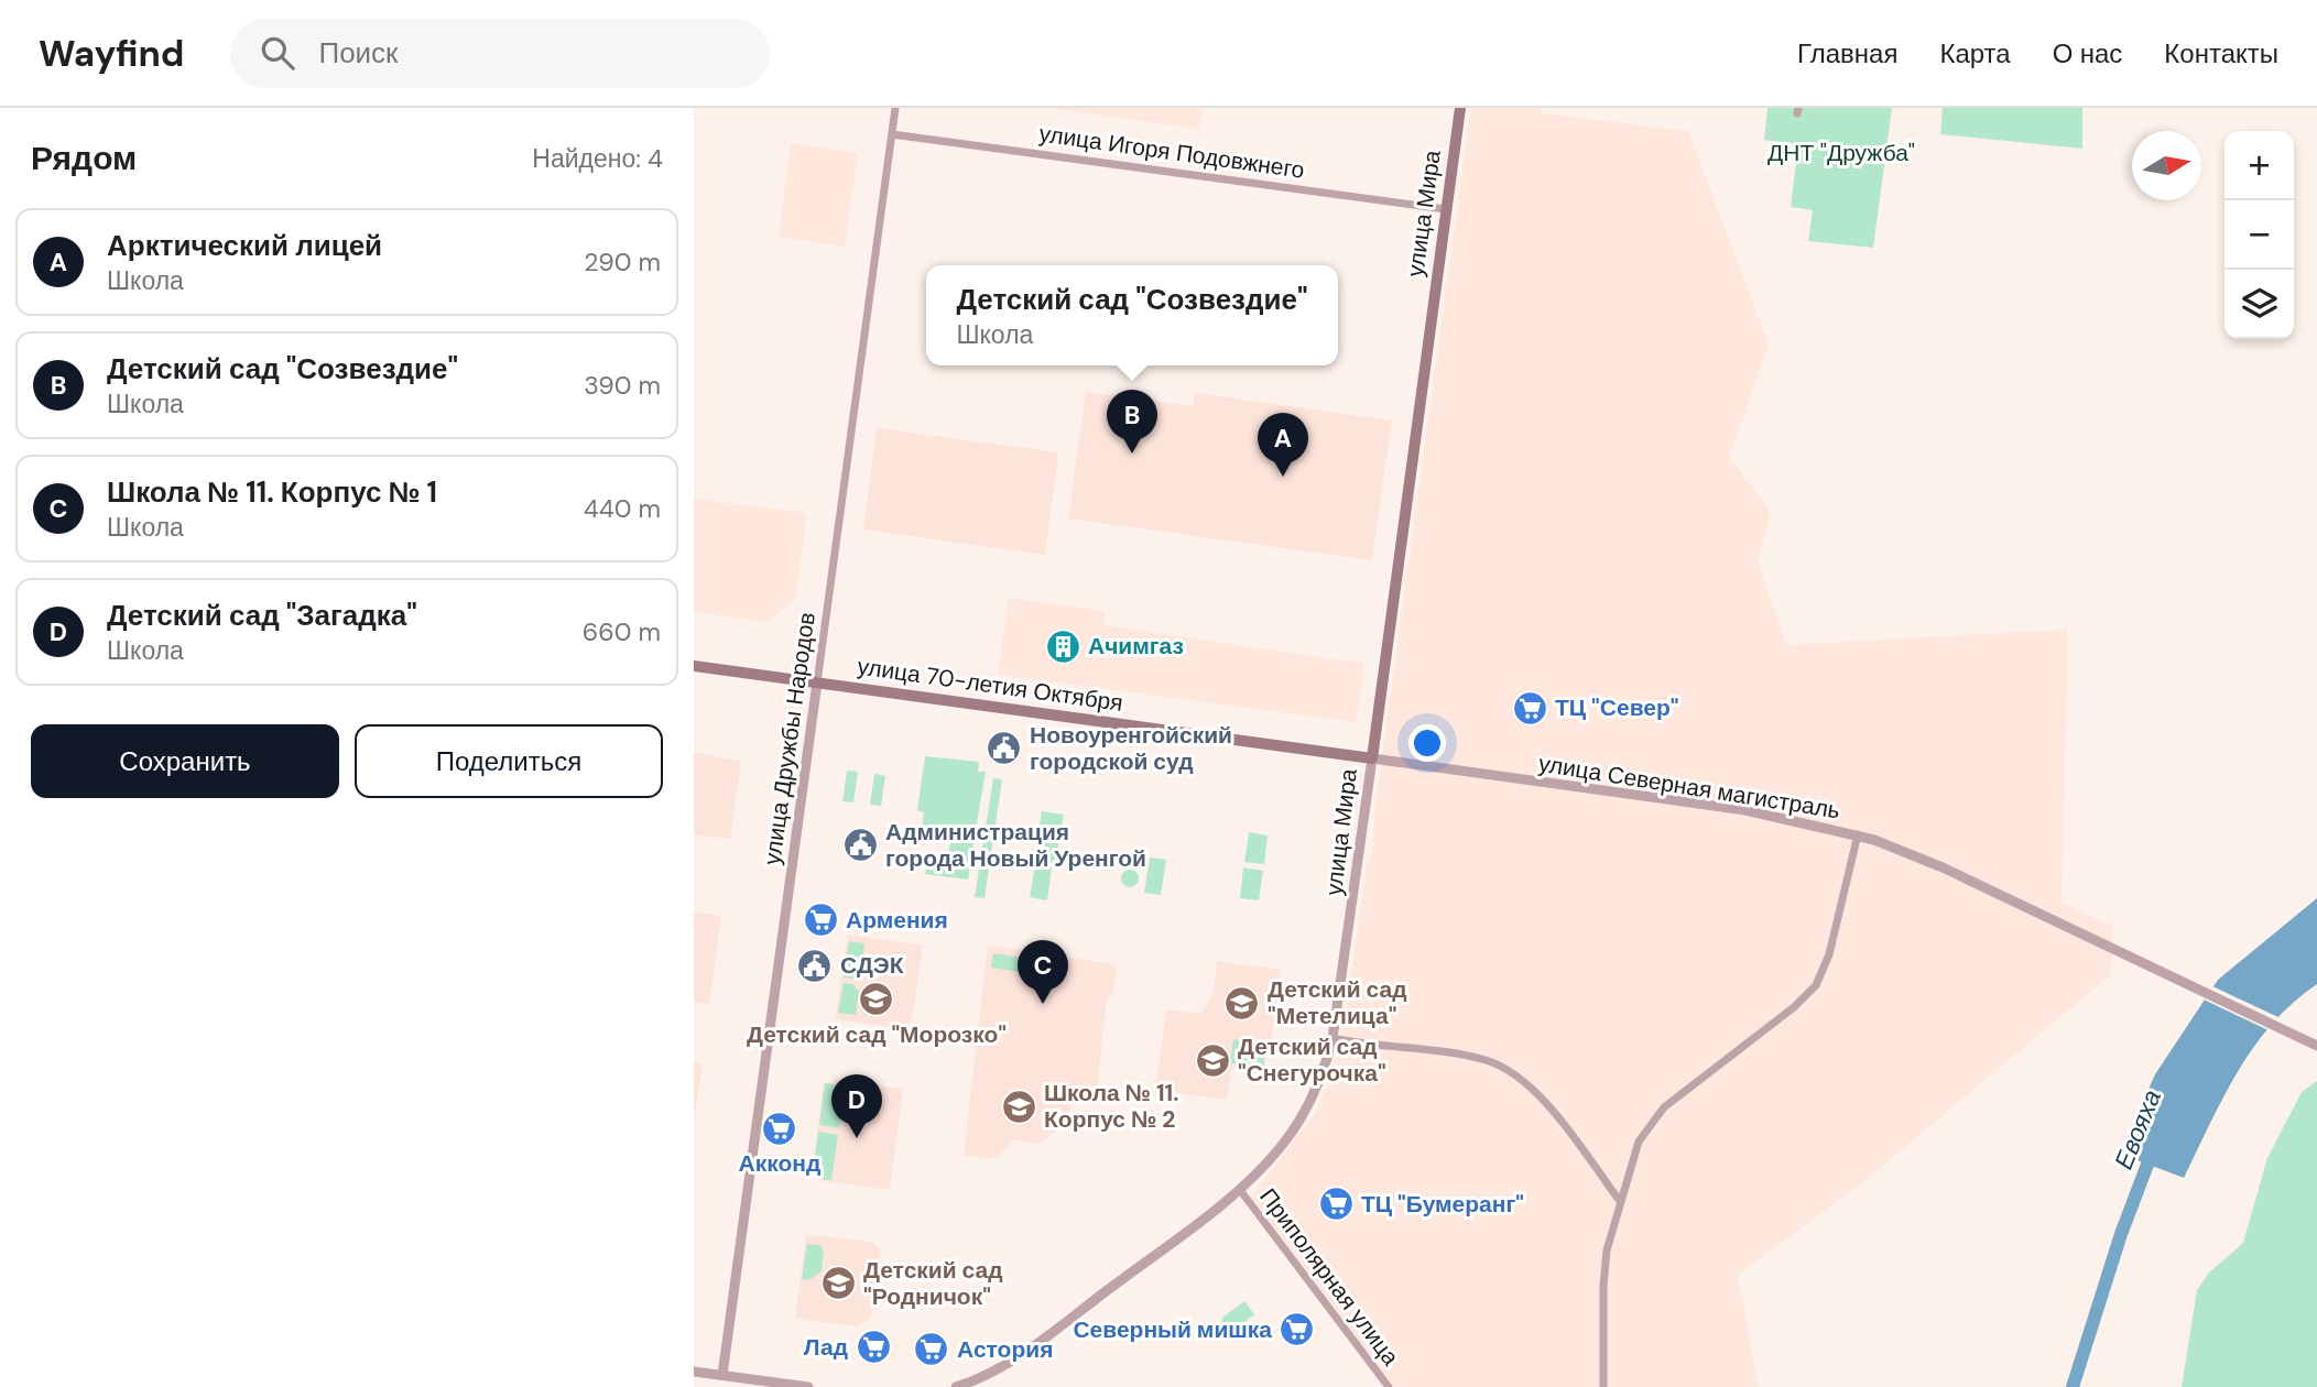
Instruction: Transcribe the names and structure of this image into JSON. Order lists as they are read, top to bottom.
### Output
{
  "streets": {
    "main road": ["улица Мира", "улица 70-летия Октября"],
    "street": [
      "улица Игоря Подовжнего",
      "улица Дружбы Народов",
      "улица Северная магистраль",
      "Приполярная улица"
    ]
  },
  "crossings": [
    ["улица Игоря Подовжнего", "улица Мира"],
    ["улица Игоря Подовжнего", "улица Дружбы Народов"],
    ["улица Мира", "улица 70-летия Октября"],
    ["улица Мира", "улица Северная магистраль"],
    ["улица Мира", "Приполярная улица"],
    ["улица 70-летия Октября", "улица Дружбы Народов"],
    ["улица 70-летия Октября", "улица Северная магистраль"]
  ],
  "water": ["Евояха"],
  "parks": ["ДНТ \"Дружба\""],
  "places": {
    "building": ["Ачимгаз"],
    "supermarket": [
      "ТЦ \"Север\"",
      "Армения",
      "Акконд",
      "ТЦ \"Бумеранг\"",
      "Северный мишка",
      "Лад",
      "Астория"
    ],
    "public building": ["Новоуренгойский городской суд", "Администрация города Новый Уренгой", "СДЭК"],
    "school or university": [
      "Детский сад \"Морозко\"",
      "Детский сад \"Метелица\"",
      "Детский сад \"Снегурочка\"",
      "Школа № 11. Корпус № 2",
      "Детский сад \"Родничок\""
    ]
  },
  "north": "right",
  "page": {
    "header": "Wayfind",
    "search": "Поиск",
    "nav": [
      "Главная",
      "Карта",
      "О нас",
      "Контакты"
    ],
    "heading": ["Рядом", "Найдено: 4"],
    "map_buttons": ["+", "−"],
    "list": [
      {
        "mark": "A",
        "name": "Арктический лицей",
        "note": "Школа",
        "value": "290 m"
      },
      {
        "mark": "B",
        "name": "Детский сад \"Созвездие\"",
        "note": "Школа",
        "value": "390 m"
      },
      {
        "mark": "C",
        "name": "Школа № 11. Корпус № 1",
        "note": "Школа",
        "value": "440 m"
      },
      {
        "mark": "D",
        "name": "Детский сад \"Загадка\"",
        "note": "Школа",
        "value": "660 m"
      }
    ],
    "popup": ["Детский сад \"Созвездие\"", "Школа"],
    "pins": [
      "B",
      "A",
      "C",
      "D"
    ],
    "buttons": ["Сохранить", "Поделиться"]
  }
}
